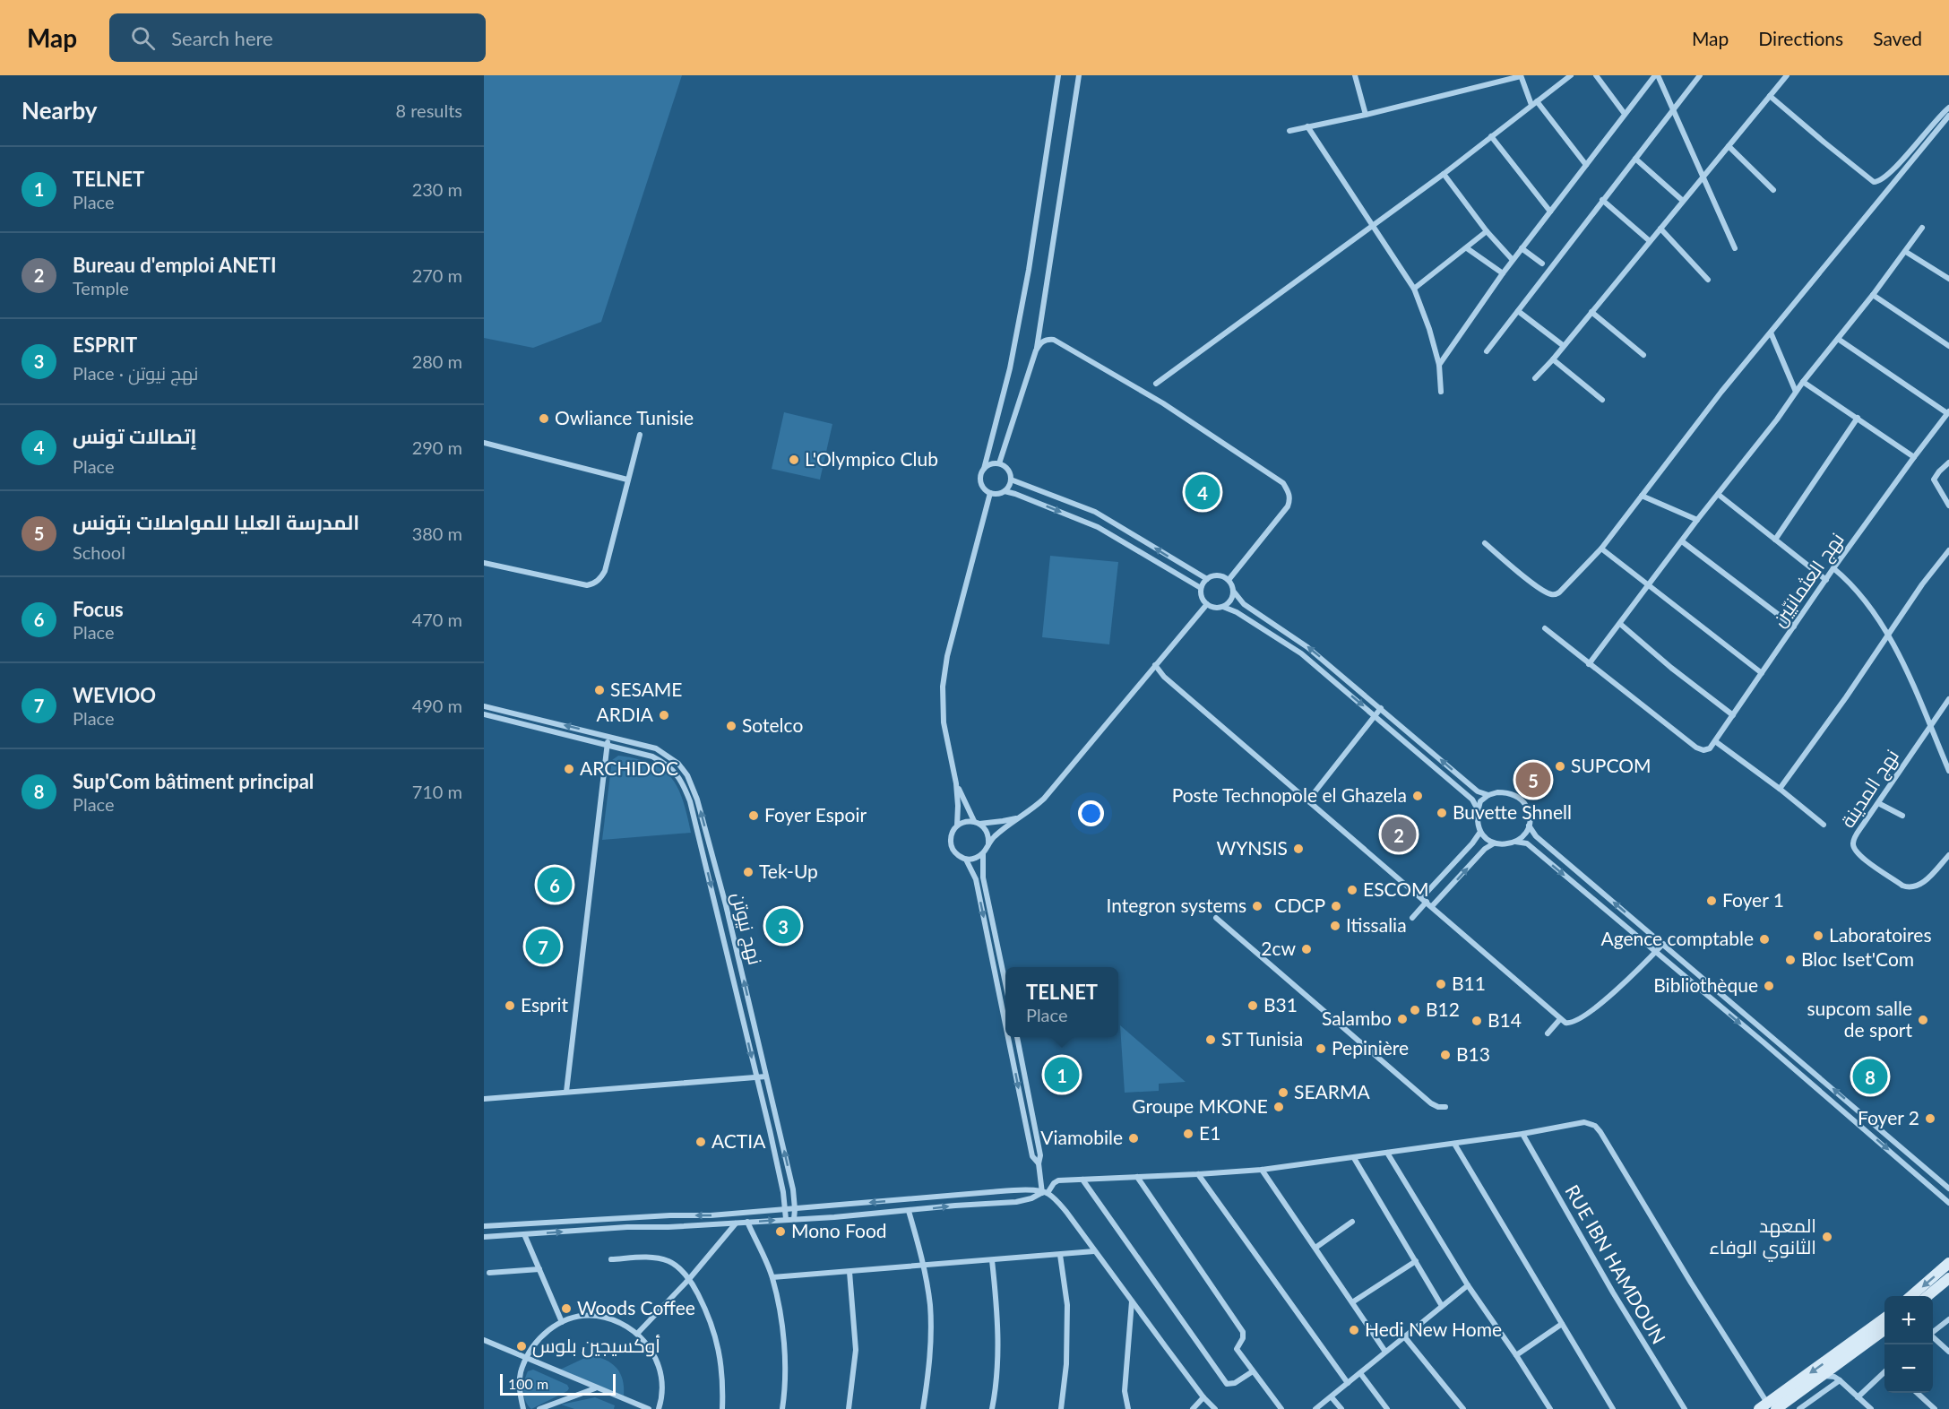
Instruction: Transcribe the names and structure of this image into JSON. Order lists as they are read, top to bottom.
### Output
{
  "streets": {
    "street": [
      "نهج العثمانيّين",
      "نهج المدينة",
      "نهج نيوتن",
      "RUE IBN HAMDOUN"
    ]
  },
  "places": [
    "Owliance Tunisie",
    "L'Olympico Club",
    "SESAME",
    "ARDIA",
    "Sotelco",
    "SUPCOM",
    "ARCHIDOC",
    "Poste Technopole el Ghazela",
    "Buvette Shnell",
    "Foyer Espoir",
    "WYNSIS",
    "Tek-Up",
    "ESCOM",
    "Foyer 1",
    "Integron systems",
    "CDCP",
    "Itissalia",
    "Laboratoires",
    "Agence comptable",
    "2cw",
    "Bloc Iset'Com",
    "B11",
    "Bibliothèque",
    "Esprit",
    "B31",
    "B12",
    "Salambo",
    "supcom salle de sport",
    "B14",
    "ST Tunisia",
    "Pepinière",
    "B13",
    "SEARMA",
    "Groupe MKONE",
    "Foyer 2",
    "E1",
    "Viamobile",
    "ACTIA",
    "Mono Food",
    "المعهد الثانوي الوفاء",
    "Woods Coffee",
    "Hedi New Home",
    "أوكسيجين بلوس"
  ],
  "scale_bar": "100 m",
  "page": {
    "header": "Map",
    "search": "Search here",
    "nav": ["Map", "Directions", "Saved"],
    "heading": ["Nearby", "8 results"],
    "list": [
      {
        "mark": "1",
        "name": "TELNET",
        "note": "Place",
        "value": "230 m"
      },
      {
        "mark": "2",
        "name": "Bureau d'emploi ANETI",
        "note": "Temple",
        "value": "270 m"
      },
      {
        "mark": "3",
        "name": "ESPRIT",
        "note": "Place · نهج نيوتن",
        "value": "280 m"
      },
      {
        "mark": "4",
        "name": "إتصالات تونس",
        "note": "Place",
        "value": "290 m"
      },
      {
        "mark": "5",
        "name": "المدرسة العليا للمواصلات بتونس",
        "note": "School",
        "value": "380 m"
      },
      {
        "mark": "6",
        "name": "Focus",
        "note": "Place",
        "value": "470 m"
      },
      {
        "mark": "7",
        "name": "WEVIOO",
        "note": "Place",
        "value": "490 m"
      },
      {
        "mark": "8",
        "name": "Sup'Com bâtiment principal",
        "note": "Place",
        "value": "710 m"
      }
    ],
    "pins": [
      "4",
      "5",
      "2",
      "6",
      "3",
      "7",
      "1",
      "8"
    ],
    "popup": ["TELNET", "Place"],
    "map_buttons": ["+", "−"],
    "scale": "100 m"
  }
}
